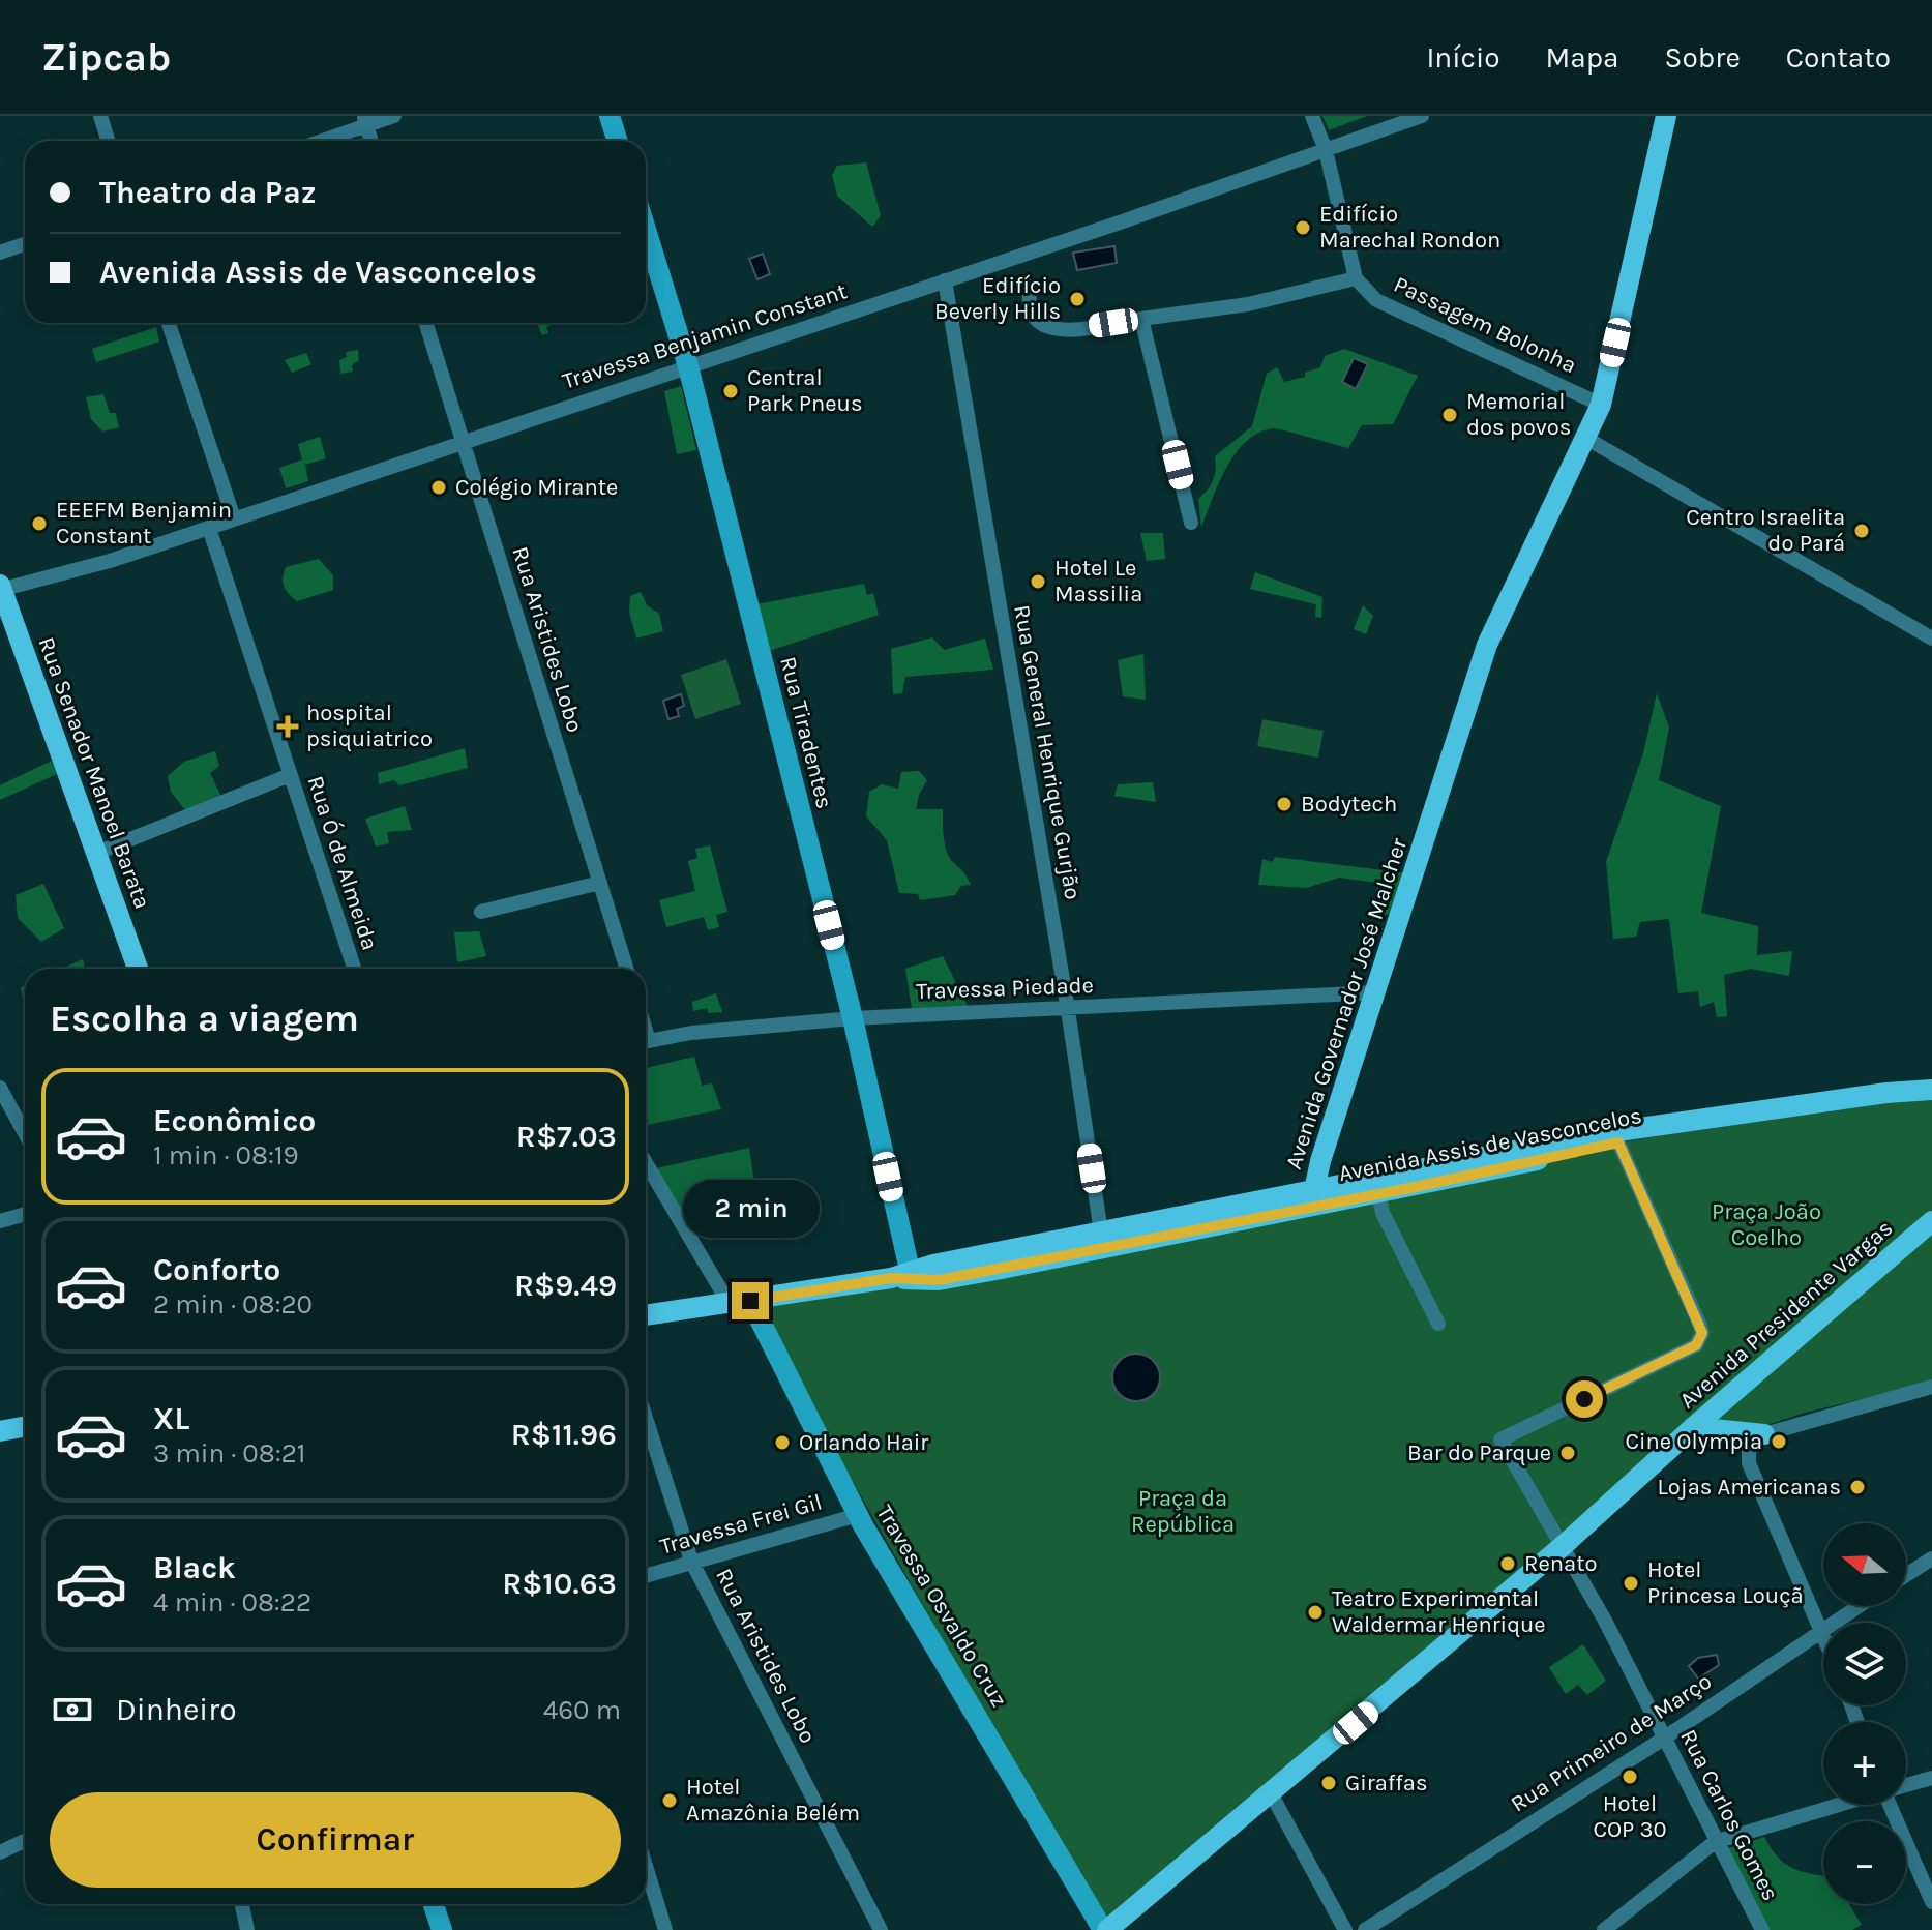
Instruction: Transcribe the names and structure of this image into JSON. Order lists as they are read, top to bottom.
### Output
{
  "streets": {
    "main road": [
      "Rua Senador Manoel Barata",
      "Avenida Governador José Malcher",
      "Avenida Assis de Vasconcelos",
      "Avenida Presidente Vargas"
    ],
    "street": [
      "Passagem Bolonha",
      "Travessa Benjamin Constant",
      "Rua Aristides Lobo",
      "Rua Tiradentes",
      "Rua General Henrique Gurjão",
      "Rua Ó de Almeida",
      "Travessa Piedade",
      "Travessa Frei Gil",
      "Travessa Osvaldo Cruz",
      "Rua Primeiro de Março",
      "Rua Carlos Gomes"
    ]
  },
  "crossings": [
    ["Passagem Bolonha", "Avenida Governador José Malcher"],
    ["Travessa Benjamin Constant", "Rua Aristides Lobo"],
    ["Travessa Benjamin Constant", "Rua Tiradentes"],
    ["Travessa Benjamin Constant", "Rua General Henrique Gurjão"],
    ["Travessa Benjamin Constant", "Rua Senador Manoel Barata"],
    ["Travessa Benjamin Constant", "Rua Ó de Almeida"],
    ["Rua Aristides Lobo", "Travessa Frei Gil"],
    ["Rua Tiradentes", "Travessa Piedade"],
    ["Rua Tiradentes", "Avenida Assis de Vasconcelos"],
    ["Rua General Henrique Gurjão", "Travessa Piedade"],
    ["Rua General Henrique Gurjão", "Avenida Assis de Vasconcelos"],
    ["Travessa Piedade", "Avenida Governador José Malcher"],
    ["Avenida Governador José Malcher", "Avenida Assis de Vasconcelos"],
    ["Avenida Assis de Vasconcelos", "Travessa Osvaldo Cruz"],
    ["Avenida Assis de Vasconcelos", "Rua Carlos Gomes"],
    ["Avenida Presidente Vargas", "Travessa Osvaldo Cruz"],
    ["Avenida Presidente Vargas", "Rua Carlos Gomes"],
    ["Travessa Frei Gil", "Travessa Osvaldo Cruz"],
    ["Rua Primeiro de Março", "Rua Carlos Gomes"]
  ],
  "parks": ["Praça João Coelho", "Praça da República"],
  "places": {
    "other": [
      "Edifício Marechal Rondon",
      "Edifício Beverly Hills",
      "Central Park Pneus",
      "Memorial dos povos",
      "Colégio Mirante",
      "EEEFM Benjamin Constant",
      "Centro Israelita do Pará",
      "Hotel Le Massilia",
      "Bodytech",
      "Cine Olympia",
      "Orlando Hair",
      "Bar do Parque",
      "Lojas Americanas",
      "Renato",
      "Hotel Princesa Louçã",
      "Teatro Experimental Waldermar Henrique",
      "Hotel COP 30",
      "Giraffas",
      "Hotel Amazônia Belém"
    ],
    "health": ["hospital psiquiatrico"]
  },
  "north": "left",
  "page": {
    "header": "Zipcab",
    "nav": [
      "Início",
      "Mapa",
      "Sobre",
      "Contato"
    ],
    "banner": ["Theatro da Paz", "Avenida Assis de Vasconcelos"],
    "heading": "Escolha a viagem",
    "list": [
      {
        "name": "Econômico",
        "note": "1 min · 08:19",
        "value": "R$7.03"
      },
      {
        "name": "Conforto",
        "note": "2 min · 08:20",
        "value": "R$9.49"
      },
      {
        "name": "XL",
        "note": "3 min · 08:21",
        "value": "R$11.96"
      },
      {
        "name": "Black",
        "note": "4 min · 08:22",
        "value": "R$10.63"
      }
    ],
    "bubble": "2 min",
    "map_buttons": ["+", "−"],
    "pay": ["Dinheiro", "460 m"],
    "buttons": "Confirmar"
  }
}
